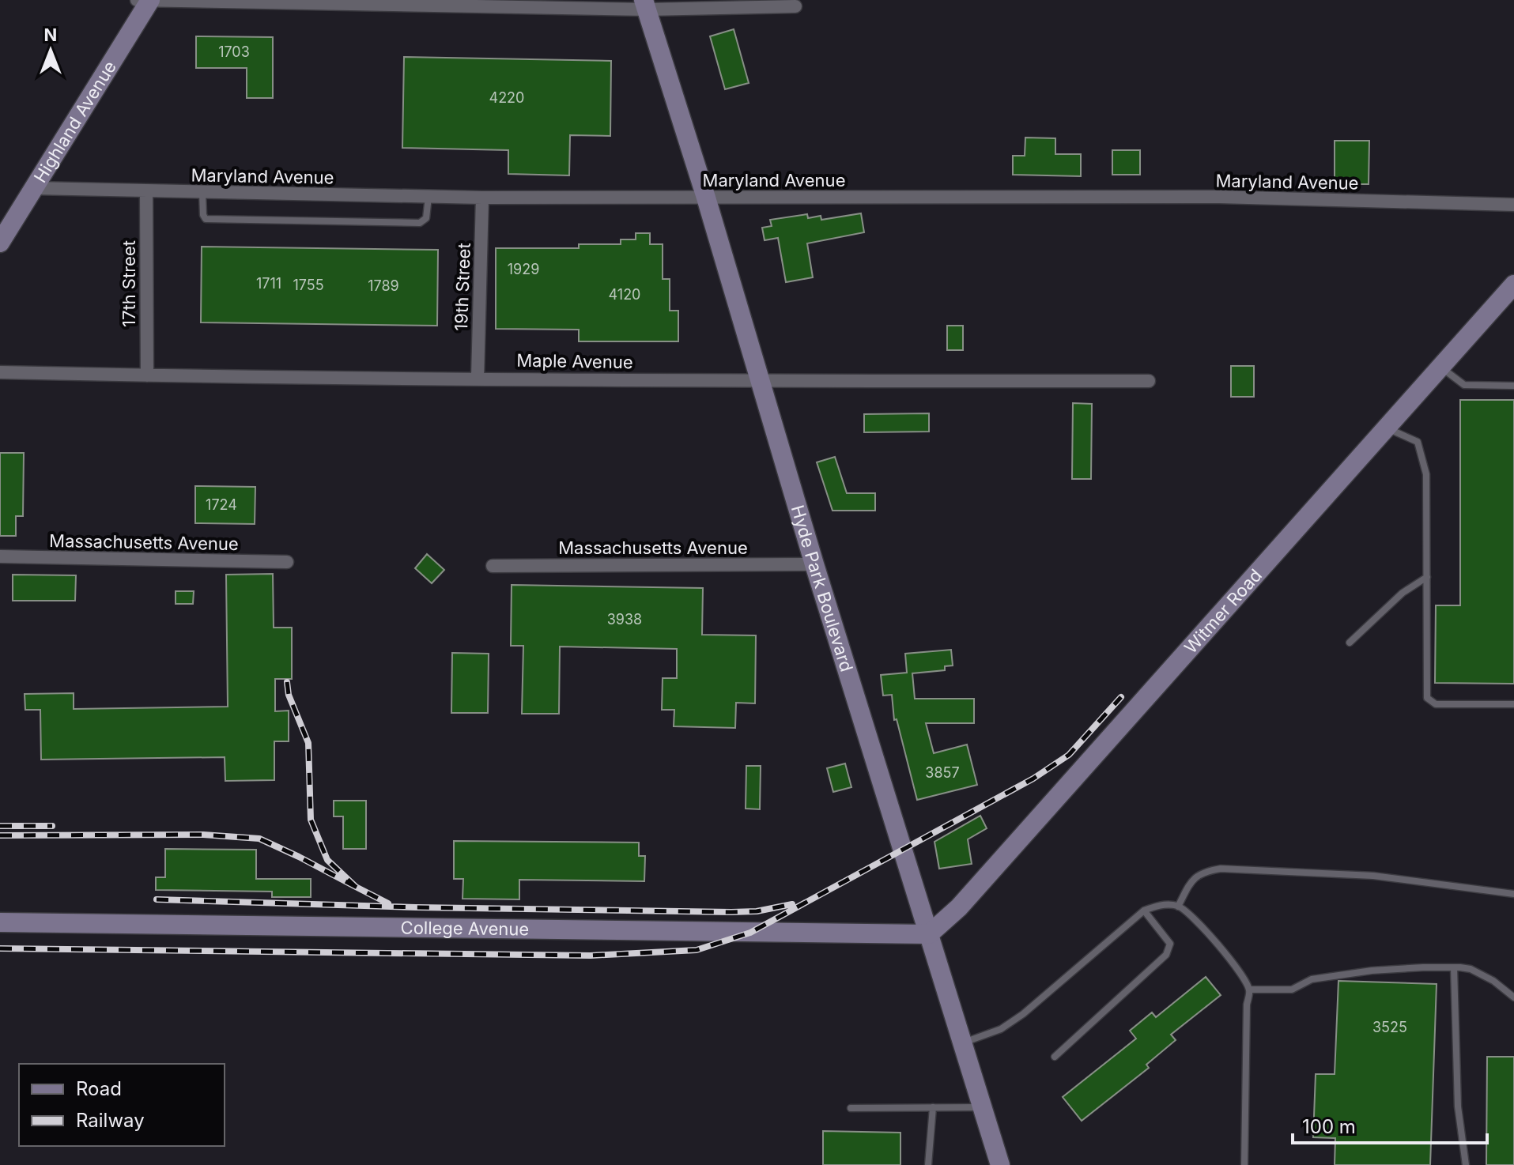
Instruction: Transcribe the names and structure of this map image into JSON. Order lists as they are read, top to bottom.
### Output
{
  "streets": {
    "main road": [
      "Highland Avenue",
      "Hyde Park Boulevard",
      "Witmer Road",
      "College Avenue"
    ],
    "street": [
      "Maryland Avenue",
      "17th Street",
      "19th Street",
      "Maple Avenue",
      "Massachusetts Avenue"
    ]
  },
  "crossings": [
    ["Highland Avenue", "Maryland Avenue"],
    ["Maryland Avenue", "17th Street"],
    ["Maryland Avenue", "19th Street"],
    ["Maryland Avenue", "Hyde Park Boulevard"],
    ["17th Street", "Maple Avenue"],
    ["19th Street", "Maple Avenue"],
    ["Maple Avenue", "Hyde Park Boulevard"],
    ["Massachusetts Avenue", "Hyde Park Boulevard"],
    ["Hyde Park Boulevard", "Witmer Road"],
    ["Hyde Park Boulevard", "College Avenue"],
    ["Witmer Road", "College Avenue"]
  ],
  "house_numbers": [
    "1703",
    "4220",
    "1929",
    "1711",
    "1755",
    "1789",
    "4120",
    "1724",
    "3938",
    "3857",
    "3525"
  ],
  "legend": ["Road", "Railway"],
  "scale_bar": "100 m",
  "north": "top"
}
